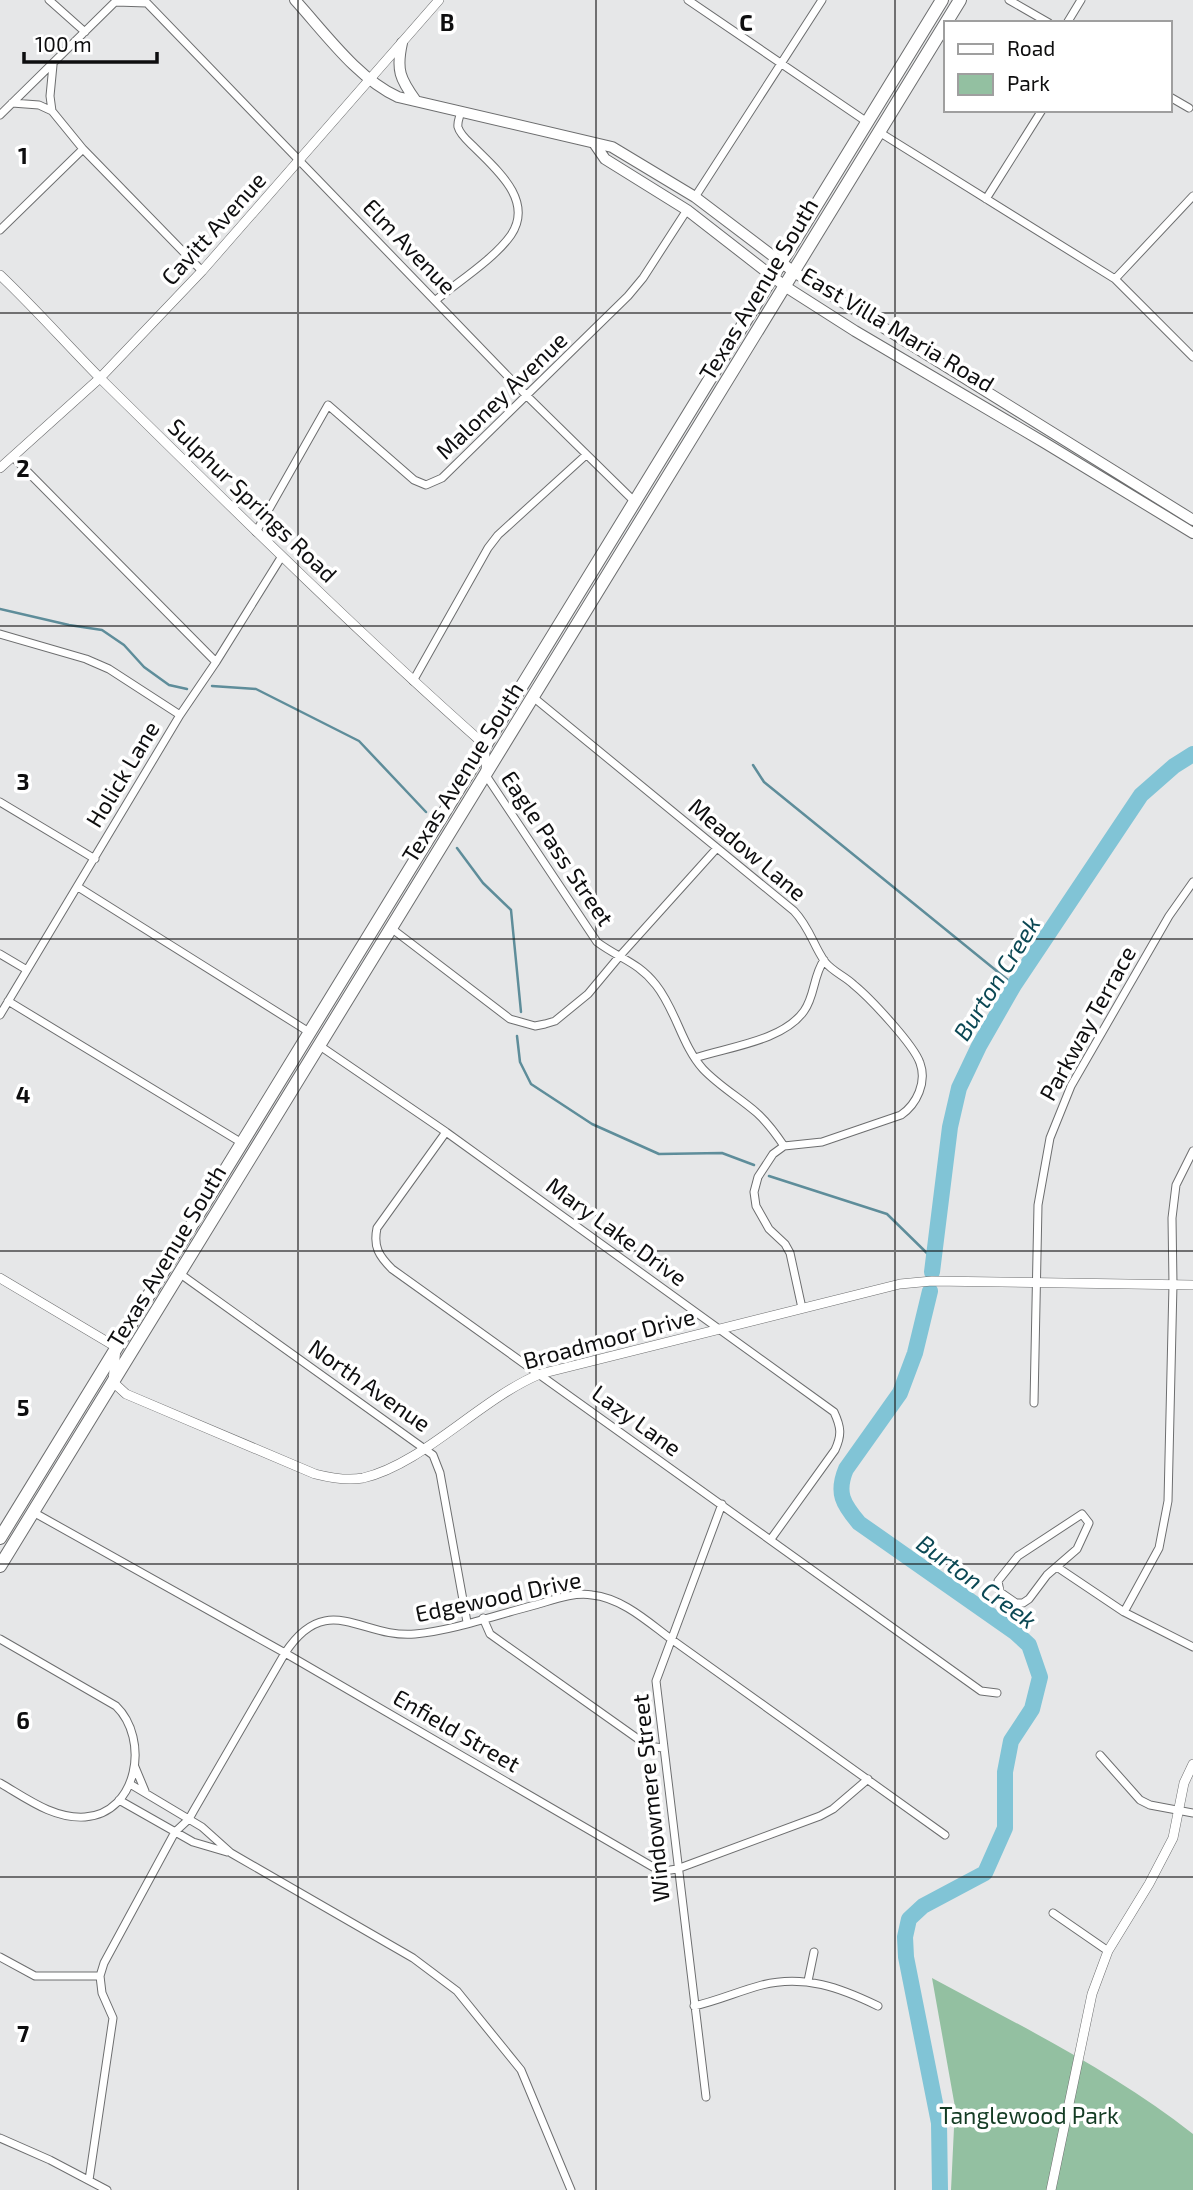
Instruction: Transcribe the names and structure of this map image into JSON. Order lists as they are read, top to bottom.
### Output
{
  "streets": {
    "main road": ["Texas Avenue South", "East Villa Maria Road"],
    "street": [
      "Cavitt Avenue",
      "Elm Avenue",
      "Maloney Avenue",
      "Sulphur Springs Road",
      "Holick Lane",
      "Eagle Pass Street",
      "Meadow Lane",
      "Parkway Terrace",
      "Mary Lake Drive",
      "Broadmoor Drive",
      "North Avenue",
      "Lazy Lane",
      "Edgewood Drive",
      "Enfield Street",
      "Windowmere Street"
    ]
  },
  "crossings": [
    ["Cavitt Avenue", "Elm Avenue"],
    ["Cavitt Avenue", "East Villa Maria Road"],
    ["Cavitt Avenue", "Sulphur Springs Road"],
    ["Elm Avenue", "Texas Avenue South"],
    ["Elm Avenue", "Maloney Avenue"],
    ["Texas Avenue South", "East Villa Maria Road"],
    ["Texas Avenue South", "Sulphur Springs Road"],
    ["Texas Avenue South", "Eagle Pass Street"],
    ["Texas Avenue South", "Meadow Lane"],
    ["Texas Avenue South", "Mary Lake Drive"],
    ["Texas Avenue South", "Broadmoor Drive"],
    ["Texas Avenue South", "North Avenue"],
    ["Texas Avenue South", "Enfield Street"],
    ["East Villa Maria Road", "Maloney Avenue"],
    ["Maloney Avenue", "Sulphur Springs Road"],
    ["Sulphur Springs Road", "Holick Lane"],
    ["Sulphur Springs Road", "Eagle Pass Street"],
    ["Eagle Pass Street", "Meadow Lane"],
    ["Parkway Terrace", "Broadmoor Drive"],
    ["Mary Lake Drive", "Broadmoor Drive"],
    ["Mary Lake Drive", "Lazy Lane"],
    ["Broadmoor Drive", "North Avenue"],
    ["Broadmoor Drive", "Lazy Lane"],
    ["North Avenue", "Edgewood Drive"],
    ["Lazy Lane", "Windowmere Street"],
    ["Edgewood Drive", "Enfield Street"],
    ["Edgewood Drive", "Windowmere Street"],
    ["Enfield Street", "Windowmere Street"]
  ],
  "water": ["Burton Creek"],
  "parks": ["Tanglewood Park"],
  "legend": ["Road", "Park"],
  "scale_bar": "100 m",
  "grid": {
    "columns": ["B", "C"],
    "rows": [
      "1",
      "2",
      "3",
      "4",
      "5",
      "6",
      "7"
    ]
  }
}
